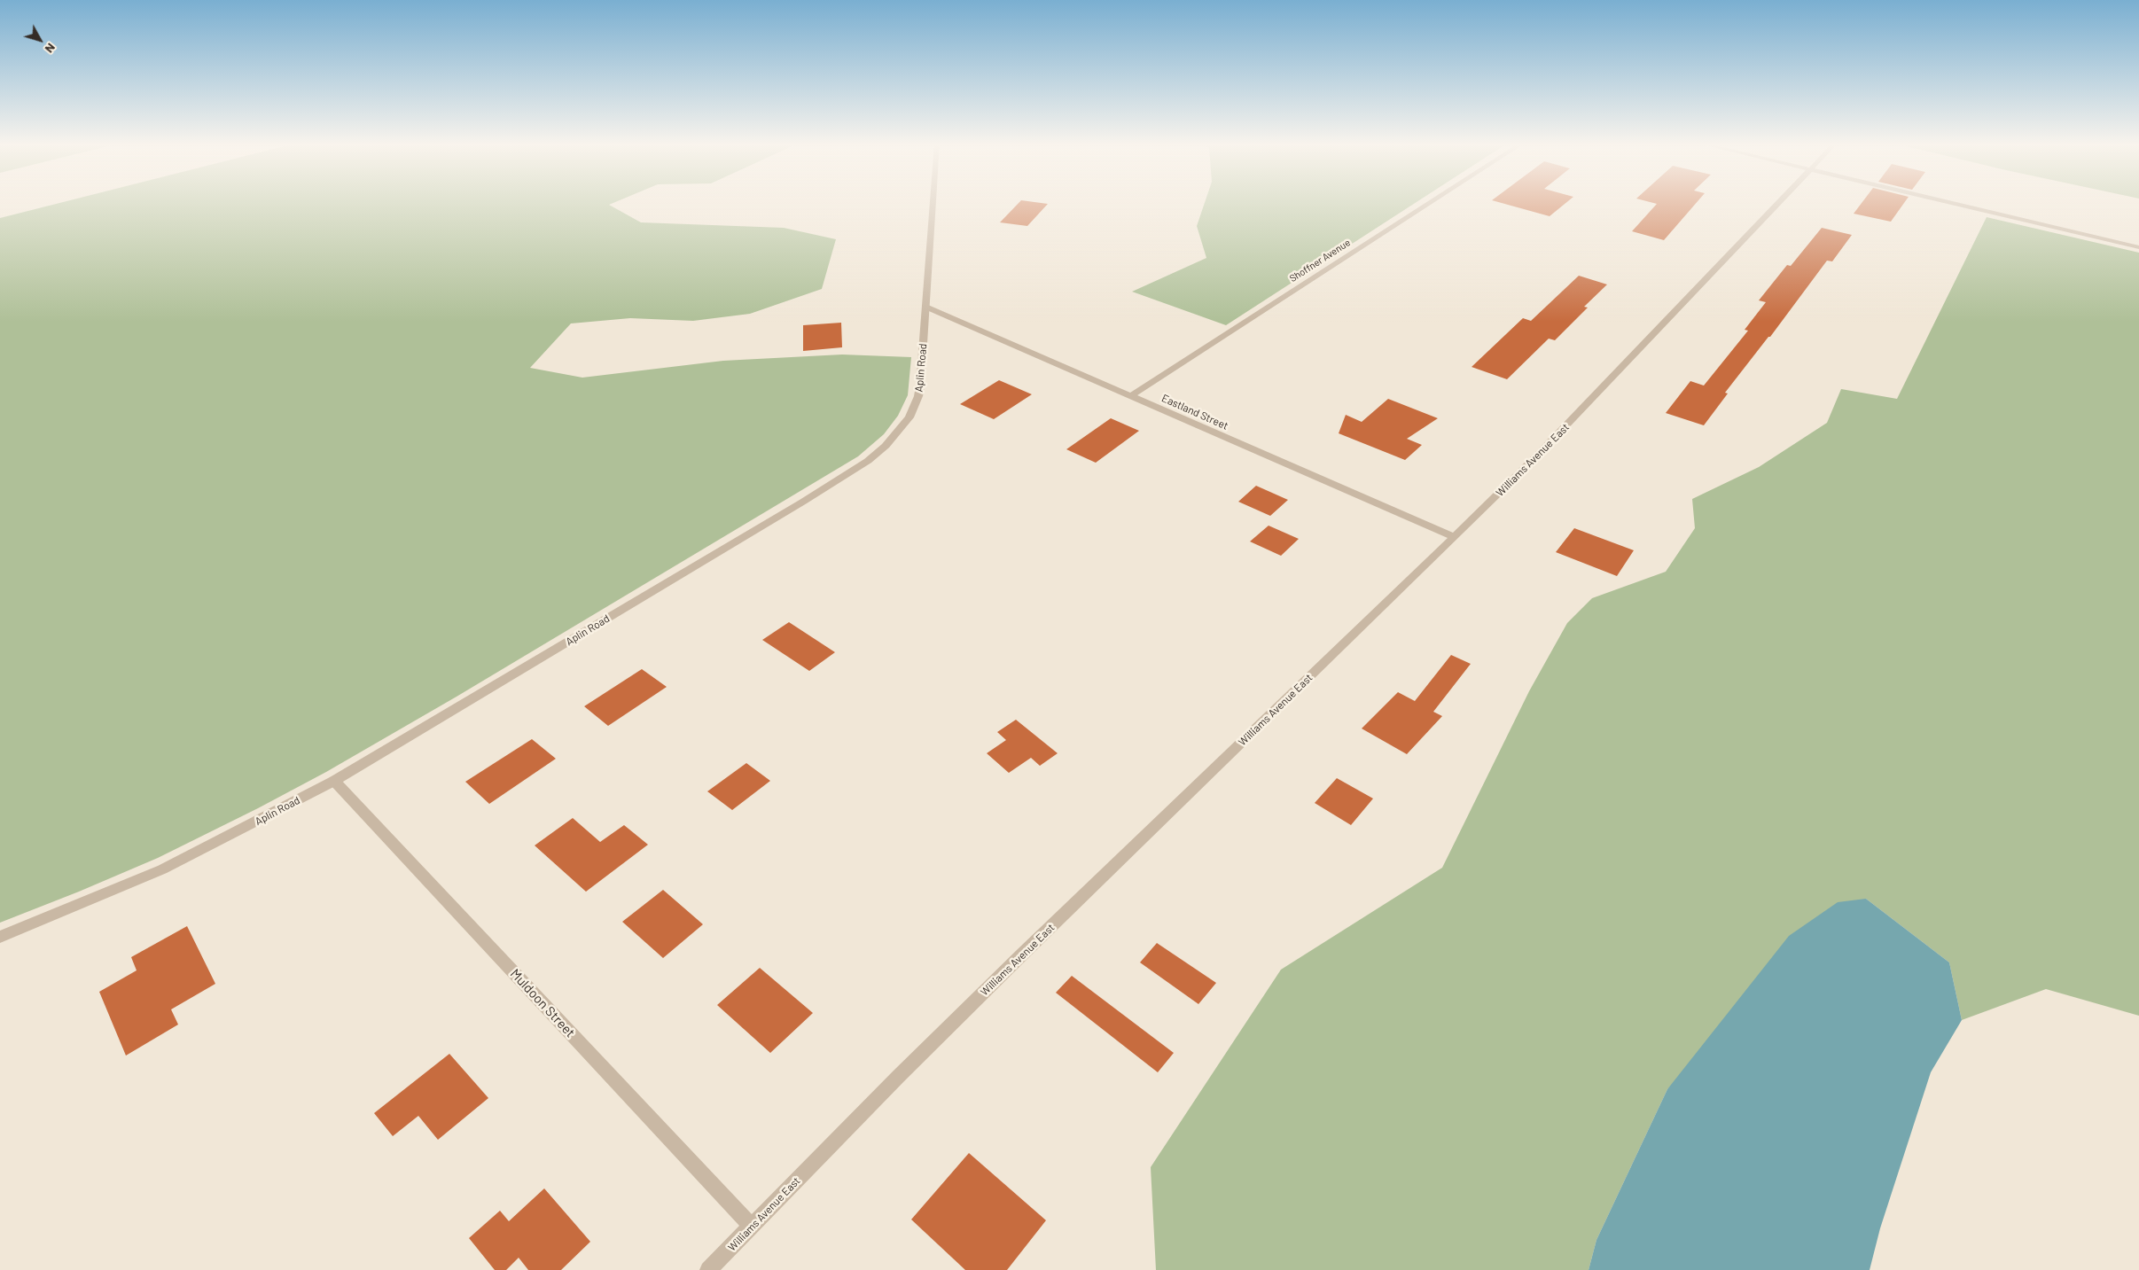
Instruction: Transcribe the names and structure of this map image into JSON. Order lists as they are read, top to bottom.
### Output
{
  "streets": {
    "street": [
      "Shoffner Avenue",
      "Aplin Road",
      "Eastland Street",
      "Williams Avenue East",
      "Muldoon Street"
    ]
  },
  "crossings": [
    ["Shoffner Avenue", "Eastland Street"],
    ["Aplin Road", "Eastland Street"],
    ["Aplin Road", "Muldoon Street"],
    ["Eastland Street", "Williams Avenue East"],
    ["Williams Avenue East", "Muldoon Street"]
  ],
  "north": "bottom right"
}
